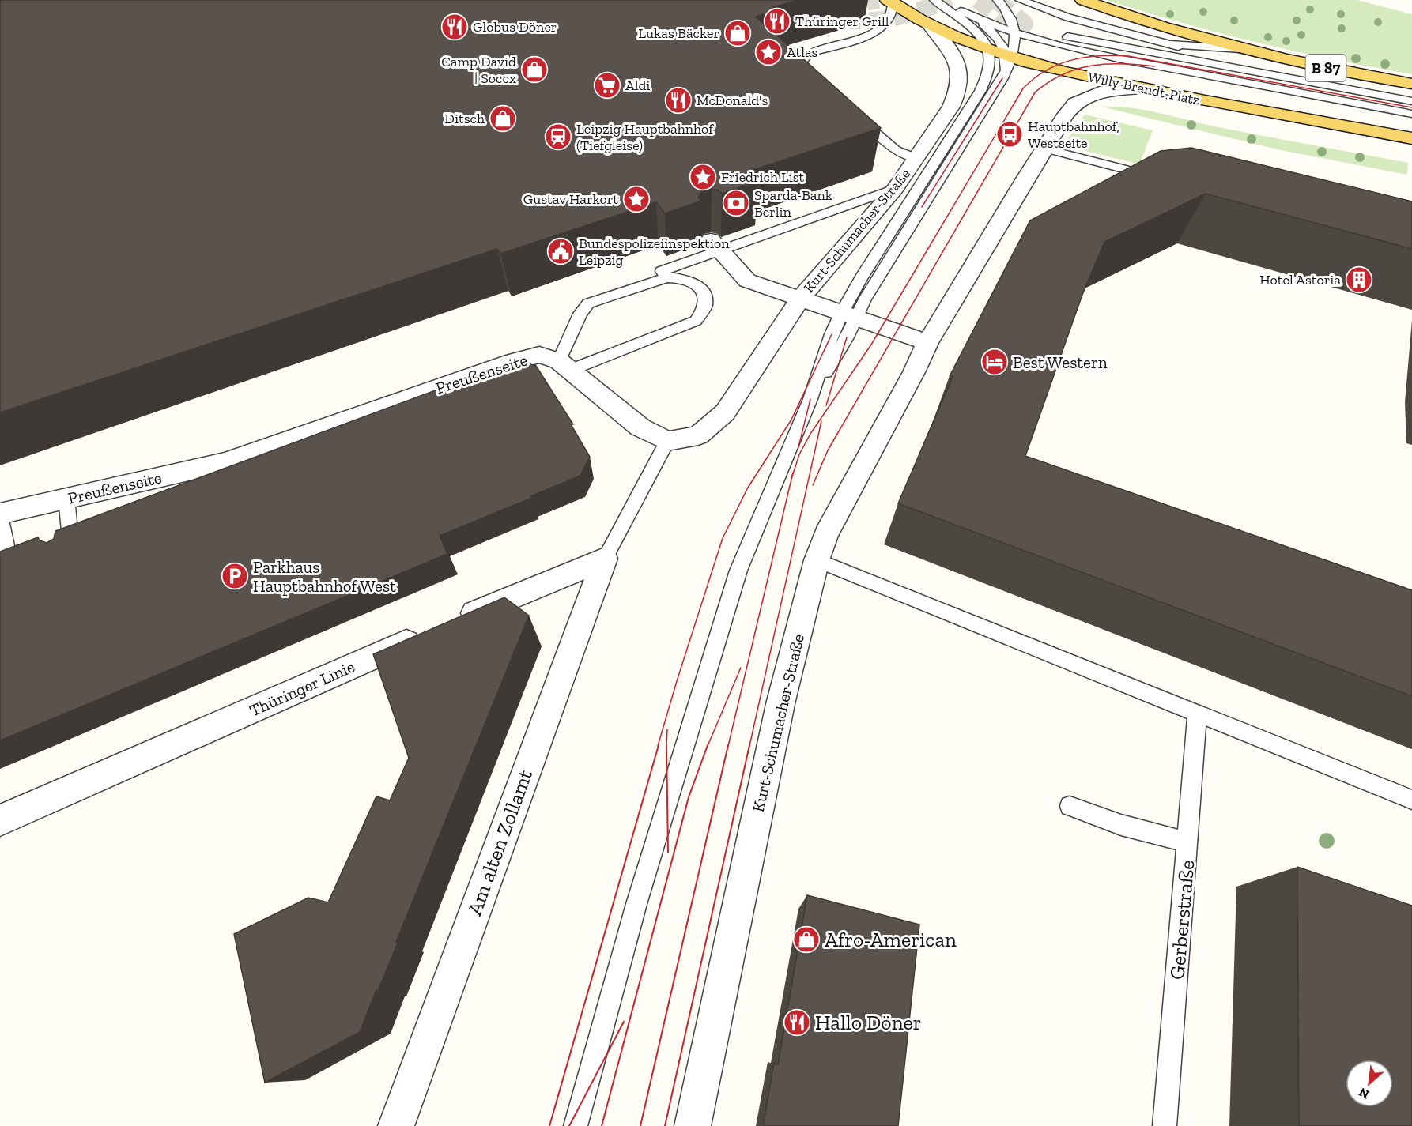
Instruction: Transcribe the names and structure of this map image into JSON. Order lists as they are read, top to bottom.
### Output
{
  "streets": {
    "main road": ["B 87", "Willy-Brandt-Platz"],
    "street": [
      "Kurt-Schumacher-Straße",
      "Preußenseite",
      "Thüringer Linie",
      "Am alten Zollamt"
    ],
    "lane": ["Gerberstraße"]
  },
  "crossings": [
    ["Willy-Brandt-Platz", "Kurt-Schumacher-Straße"]
  ],
  "places": {
    "restaurant": [
      "Thüringer Grill",
      "Globus Döner",
      "McDonald's",
      "Hallo Döner"
    ],
    "shop": [
      "Lukas Bäcker",
      "Camp David | Soccx",
      "Ditsch",
      "Afro-American"
    ],
    "place": ["Atlas", "Friedrich List", "Gustav Harkort"],
    "supermarket": ["Aldi"],
    "bus stop": ["Hauptbahnhof, Westseite"],
    "station": ["Leipzig Hauptbahnhof (Tiefgleise)"],
    "bank": ["Sparda-Bank Berlin"],
    "public building": ["Bundespolizeiinspektion Leipzig"],
    "building": ["Hotel Astoria"],
    "hotel": ["Best Western"],
    "parking": ["Parkhaus Hauptbahnhof West"]
  },
  "north": "bottom left"
}
